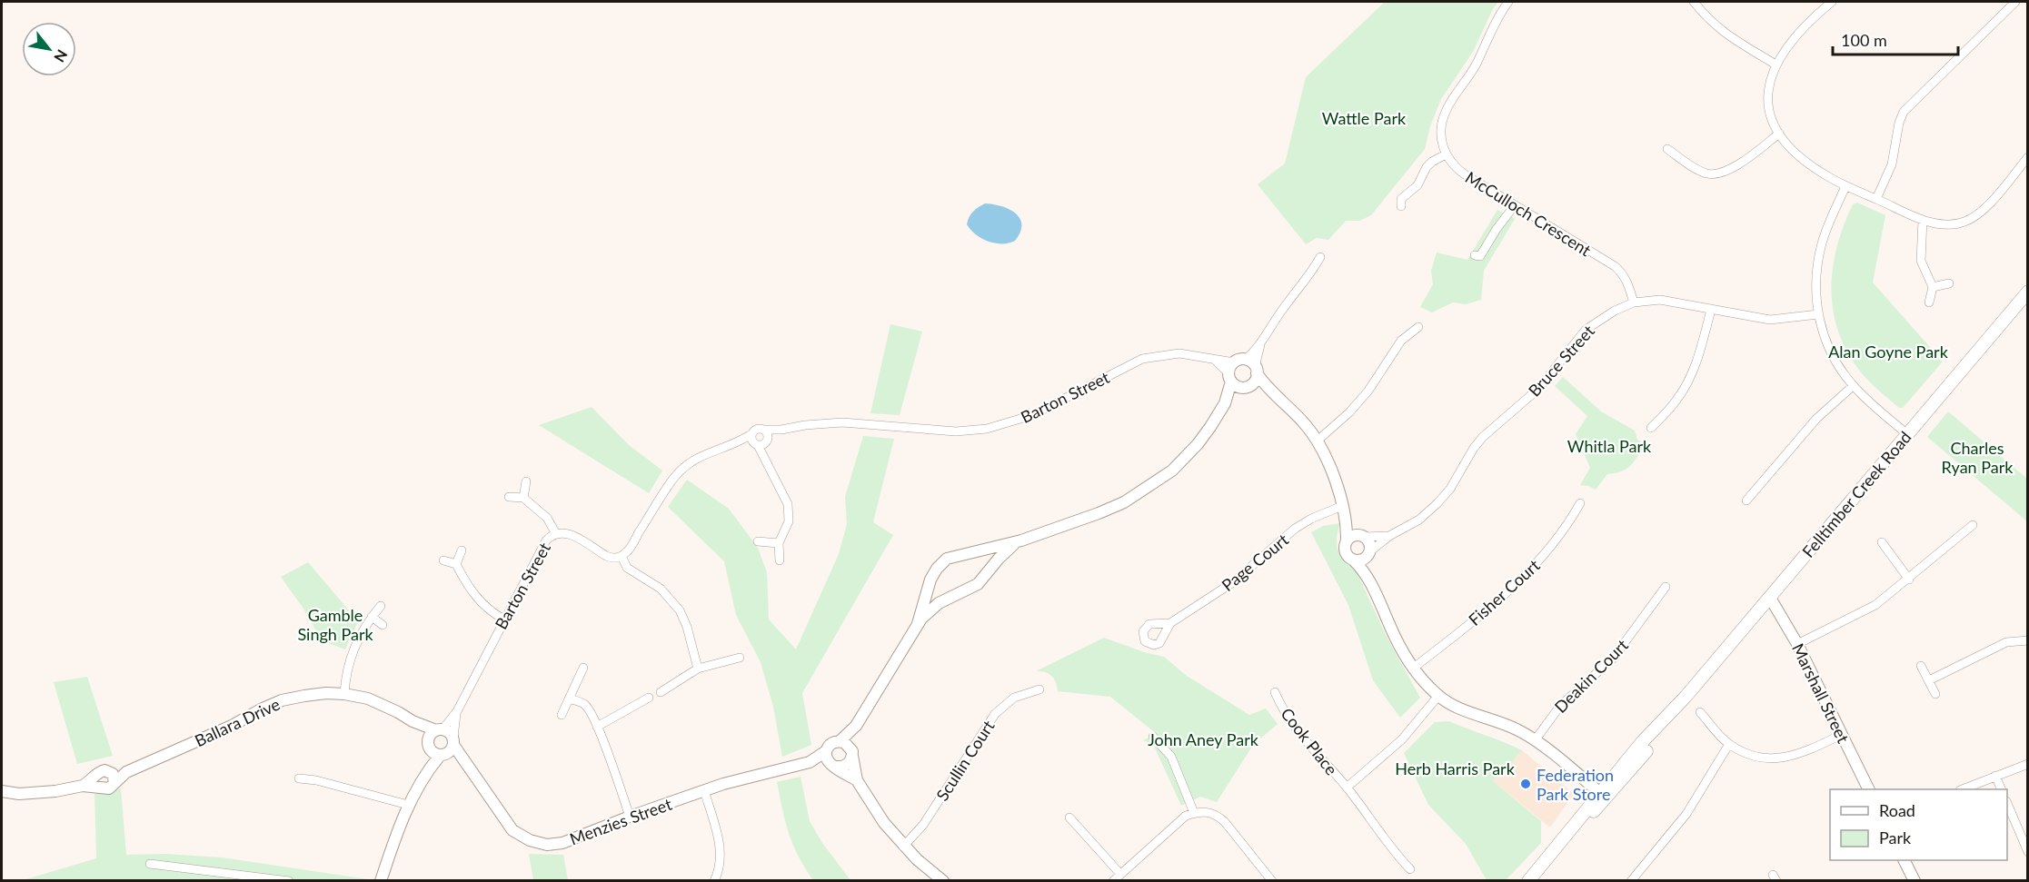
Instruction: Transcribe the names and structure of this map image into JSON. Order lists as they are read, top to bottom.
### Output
{
  "streets": {
    "main road": ["Felltimber Creek Road"],
    "street": [
      "McCulloch Crescent",
      "Bruce Street",
      "Barton Street",
      "Page Court",
      "Fisher Court",
      "Deakin Court",
      "Marshall Street",
      "Ballara Drive",
      "Cook Place",
      "Scullin Court",
      "Menzies Street"
    ]
  },
  "crossings": [
    ["McCulloch Crescent", "Bruce Street"],
    ["Barton Street", "Ballara Drive"],
    ["Barton Street", "Menzies Street"],
    ["Felltimber Creek Road", "Marshall Street"],
    ["Ballara Drive", "Menzies Street"]
  ],
  "parks": [
    "Wattle Park",
    "Alan Goyne Park",
    "Whitla Park",
    "Charles Ryan Park",
    "Gamble Singh Park",
    "John Aney Park",
    "Herb Harris Park"
  ],
  "places": ["Federation Park Store"],
  "legend": ["Road", "Park"],
  "scale_bar": "100 m",
  "north": "bottom right"
}
